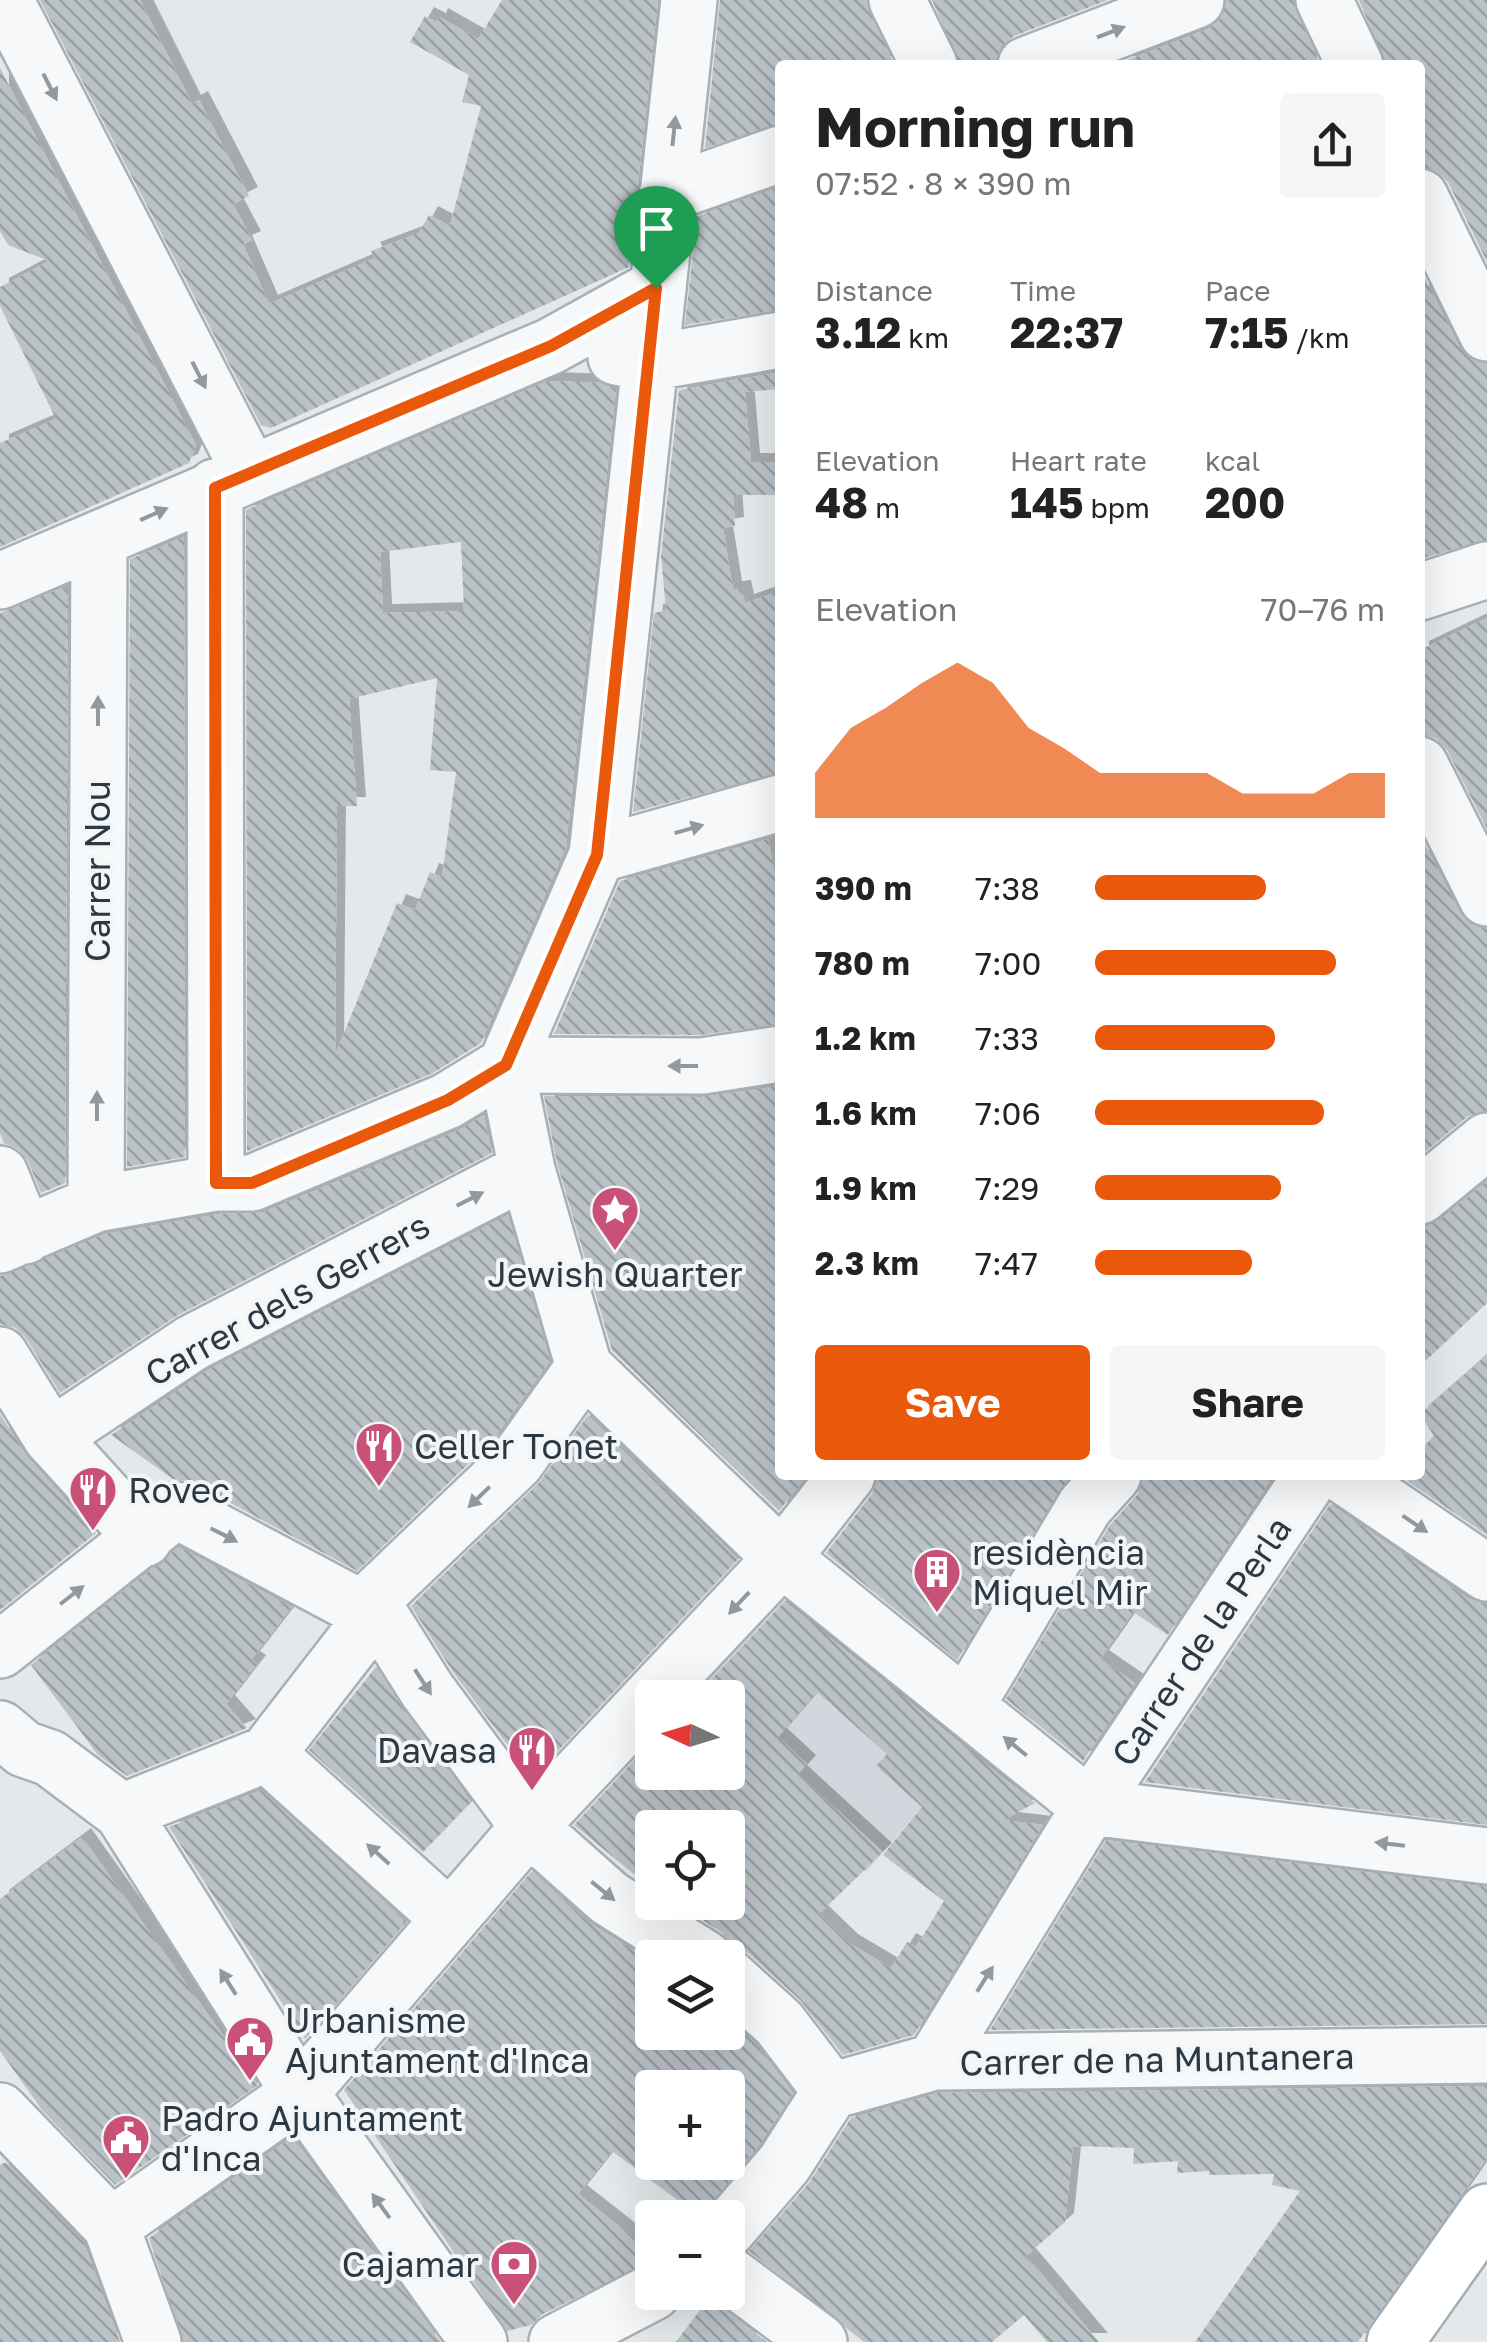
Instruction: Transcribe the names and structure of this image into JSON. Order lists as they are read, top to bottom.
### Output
{
  "streets": {
    "street": [
      "Carrer Nou",
      "Carrer dels Gerrers",
      "Carrer de la Perla",
      "Carrer de na Muntanera"
    ]
  },
  "crossings": [
    ["Carrer de la Perla", "Carrer de na Muntanera"]
  ],
  "places": {
    "place": ["Jewish Quarter"],
    "restaurant": ["Celler Tonet", "Rovec", "Davasa"],
    "building": ["residència Miquel Mir"],
    "public building": ["Urbanisme Ajuntament d'Inca", "Padro Ajuntament d'Inca"],
    "bank": ["Cajamar"]
  },
  "north": "left",
  "page": {
    "heading": ["Morning run", "07:52 · 8 × 390 m"],
    "stats": [
      ["Distance", "3.12 km"],
      ["Time", "22:37"],
      ["Pace", "7:15 /km"],
      ["Elevation", "48 m"],
      ["Heart rate", "145 bpm"],
      ["kcal", "200"]
    ],
    "chart": ["Elevation", "70–76 m"],
    "list": [
      {
        "name": "390 m",
        "note": "7:38"
      },
      {
        "name": "780 m",
        "note": "7:00"
      },
      {
        "name": "1.2 km",
        "note": "7:33"
      },
      {
        "name": "1.6 km",
        "note": "7:06"
      },
      {
        "name": "1.9 km",
        "note": "7:29"
      },
      {
        "name": "2.3 km",
        "note": "7:47"
      }
    ],
    "buttons": ["Save", "Share"],
    "map_buttons": ["+", "−"]
  }
}
